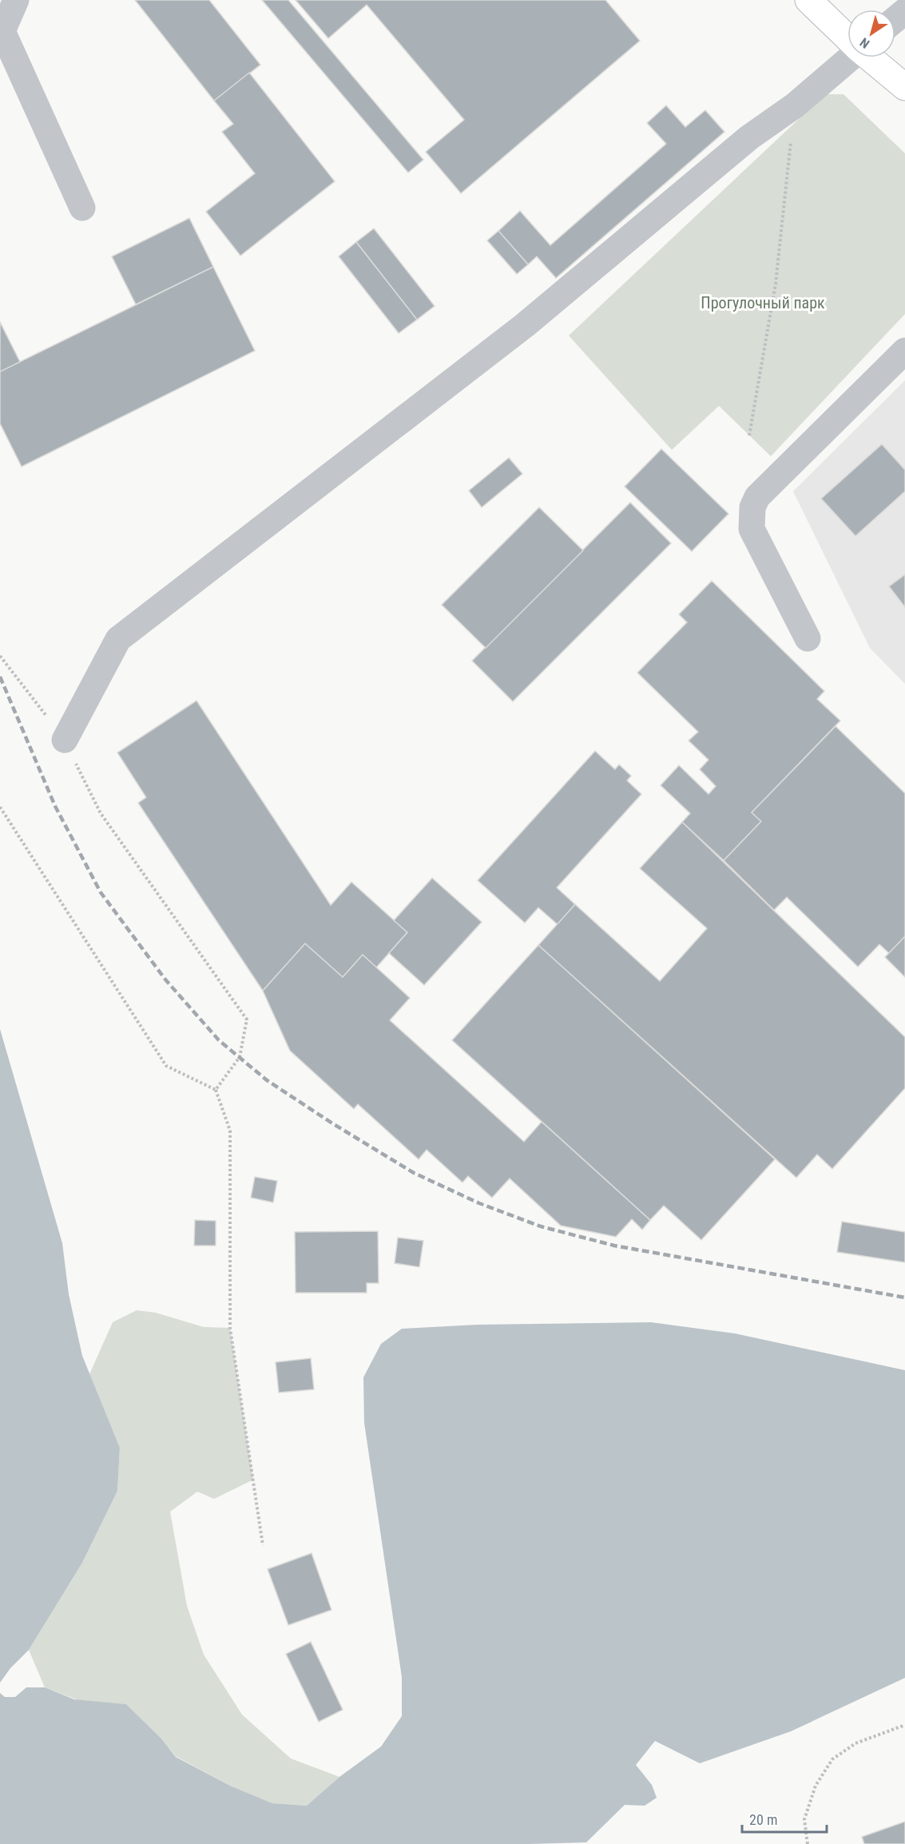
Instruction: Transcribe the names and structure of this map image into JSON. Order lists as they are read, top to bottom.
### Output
{
  "parks": ["Прогулочный парк"],
  "scale_bar": "20 m",
  "north": "bottom left"
}
